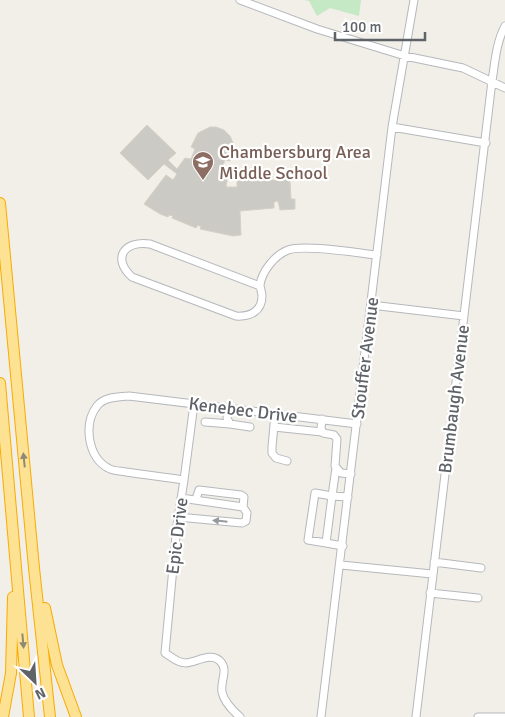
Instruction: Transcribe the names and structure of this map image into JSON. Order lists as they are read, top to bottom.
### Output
{
  "streets": {
    "street": [
      "Stouffer Avenue",
      "Brumbaugh Avenue",
      "Kenebec Drive",
      "Epic Drive"
    ]
  },
  "crossings": [
    ["Stouffer Avenue", "Kenebec Drive"],
    ["Kenebec Drive", "Epic Drive"]
  ],
  "places": {
    "school or university": ["Chambersburg Area Middle School"]
  },
  "scale_bar": "100 m",
  "north": "bottom right"
}
